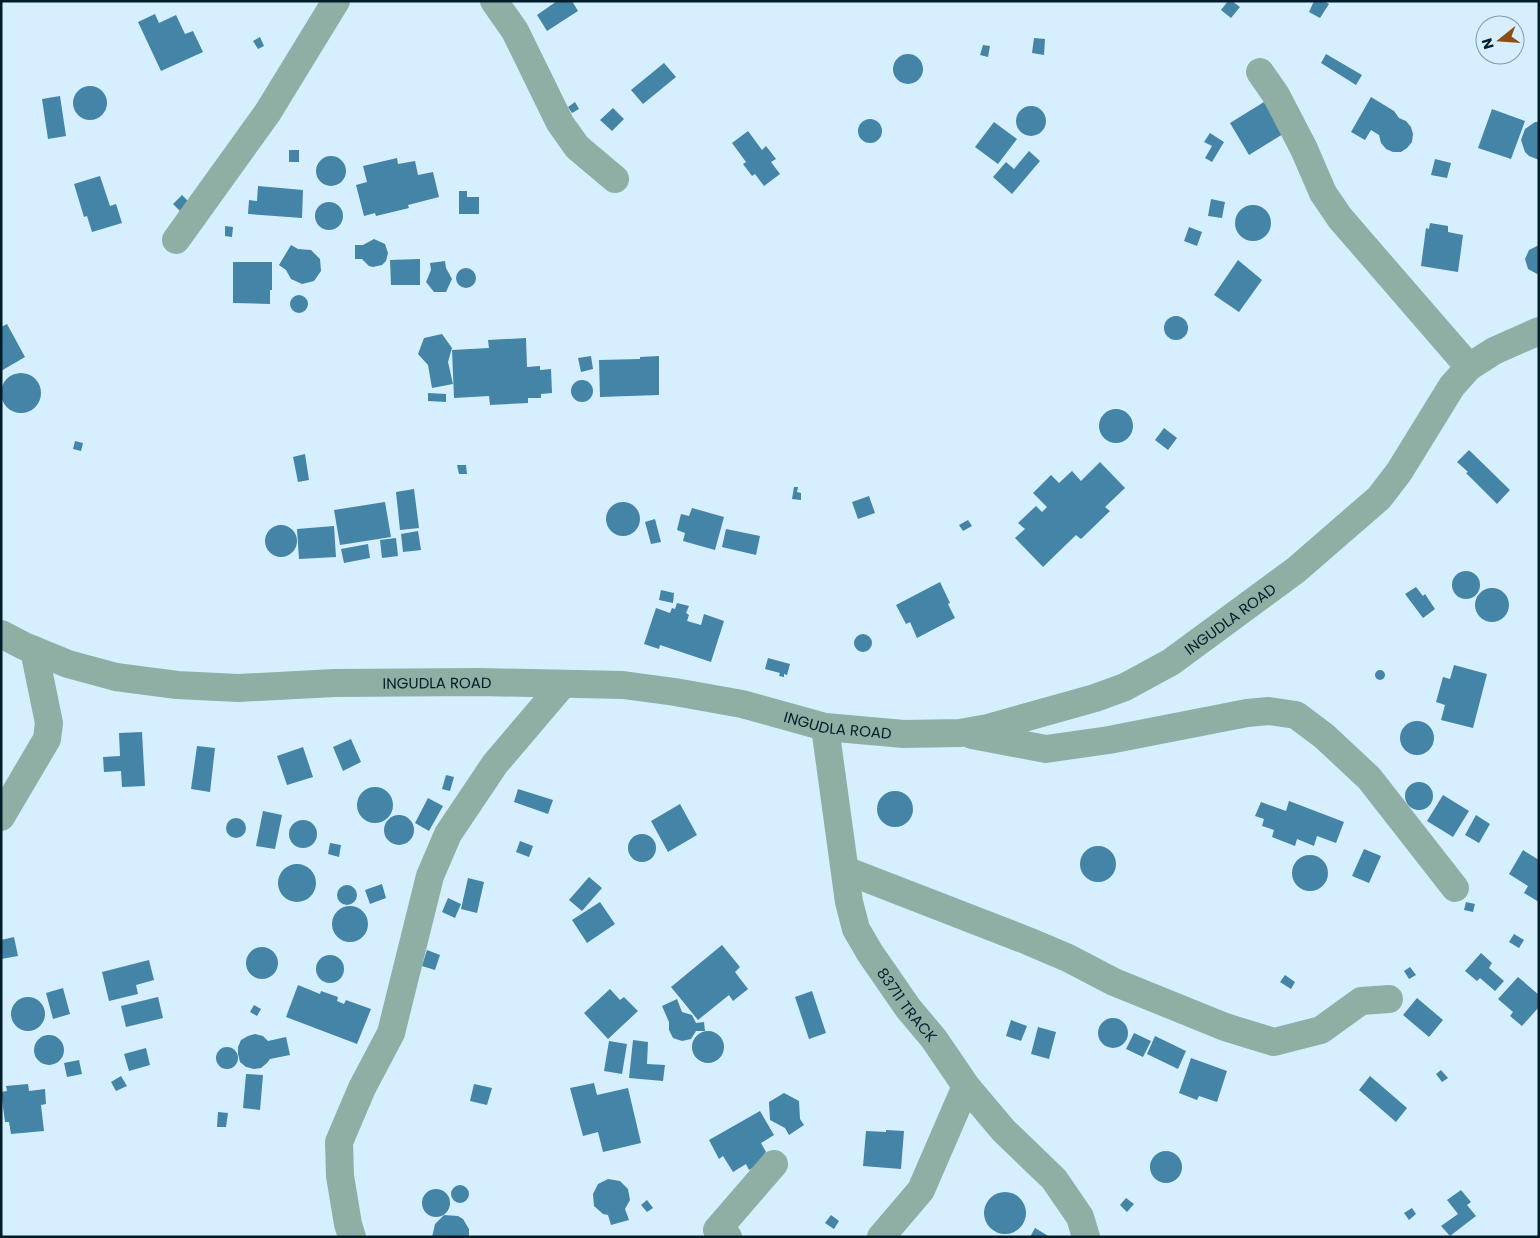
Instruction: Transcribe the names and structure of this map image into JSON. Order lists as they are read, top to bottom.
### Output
{
  "streets": {
    "street": ["INGUDLA ROAD", "83711 TRACK"]
  },
  "crossings": [
    ["INGUDLA ROAD", "83711 TRACK"]
  ],
  "north": "left"
}
